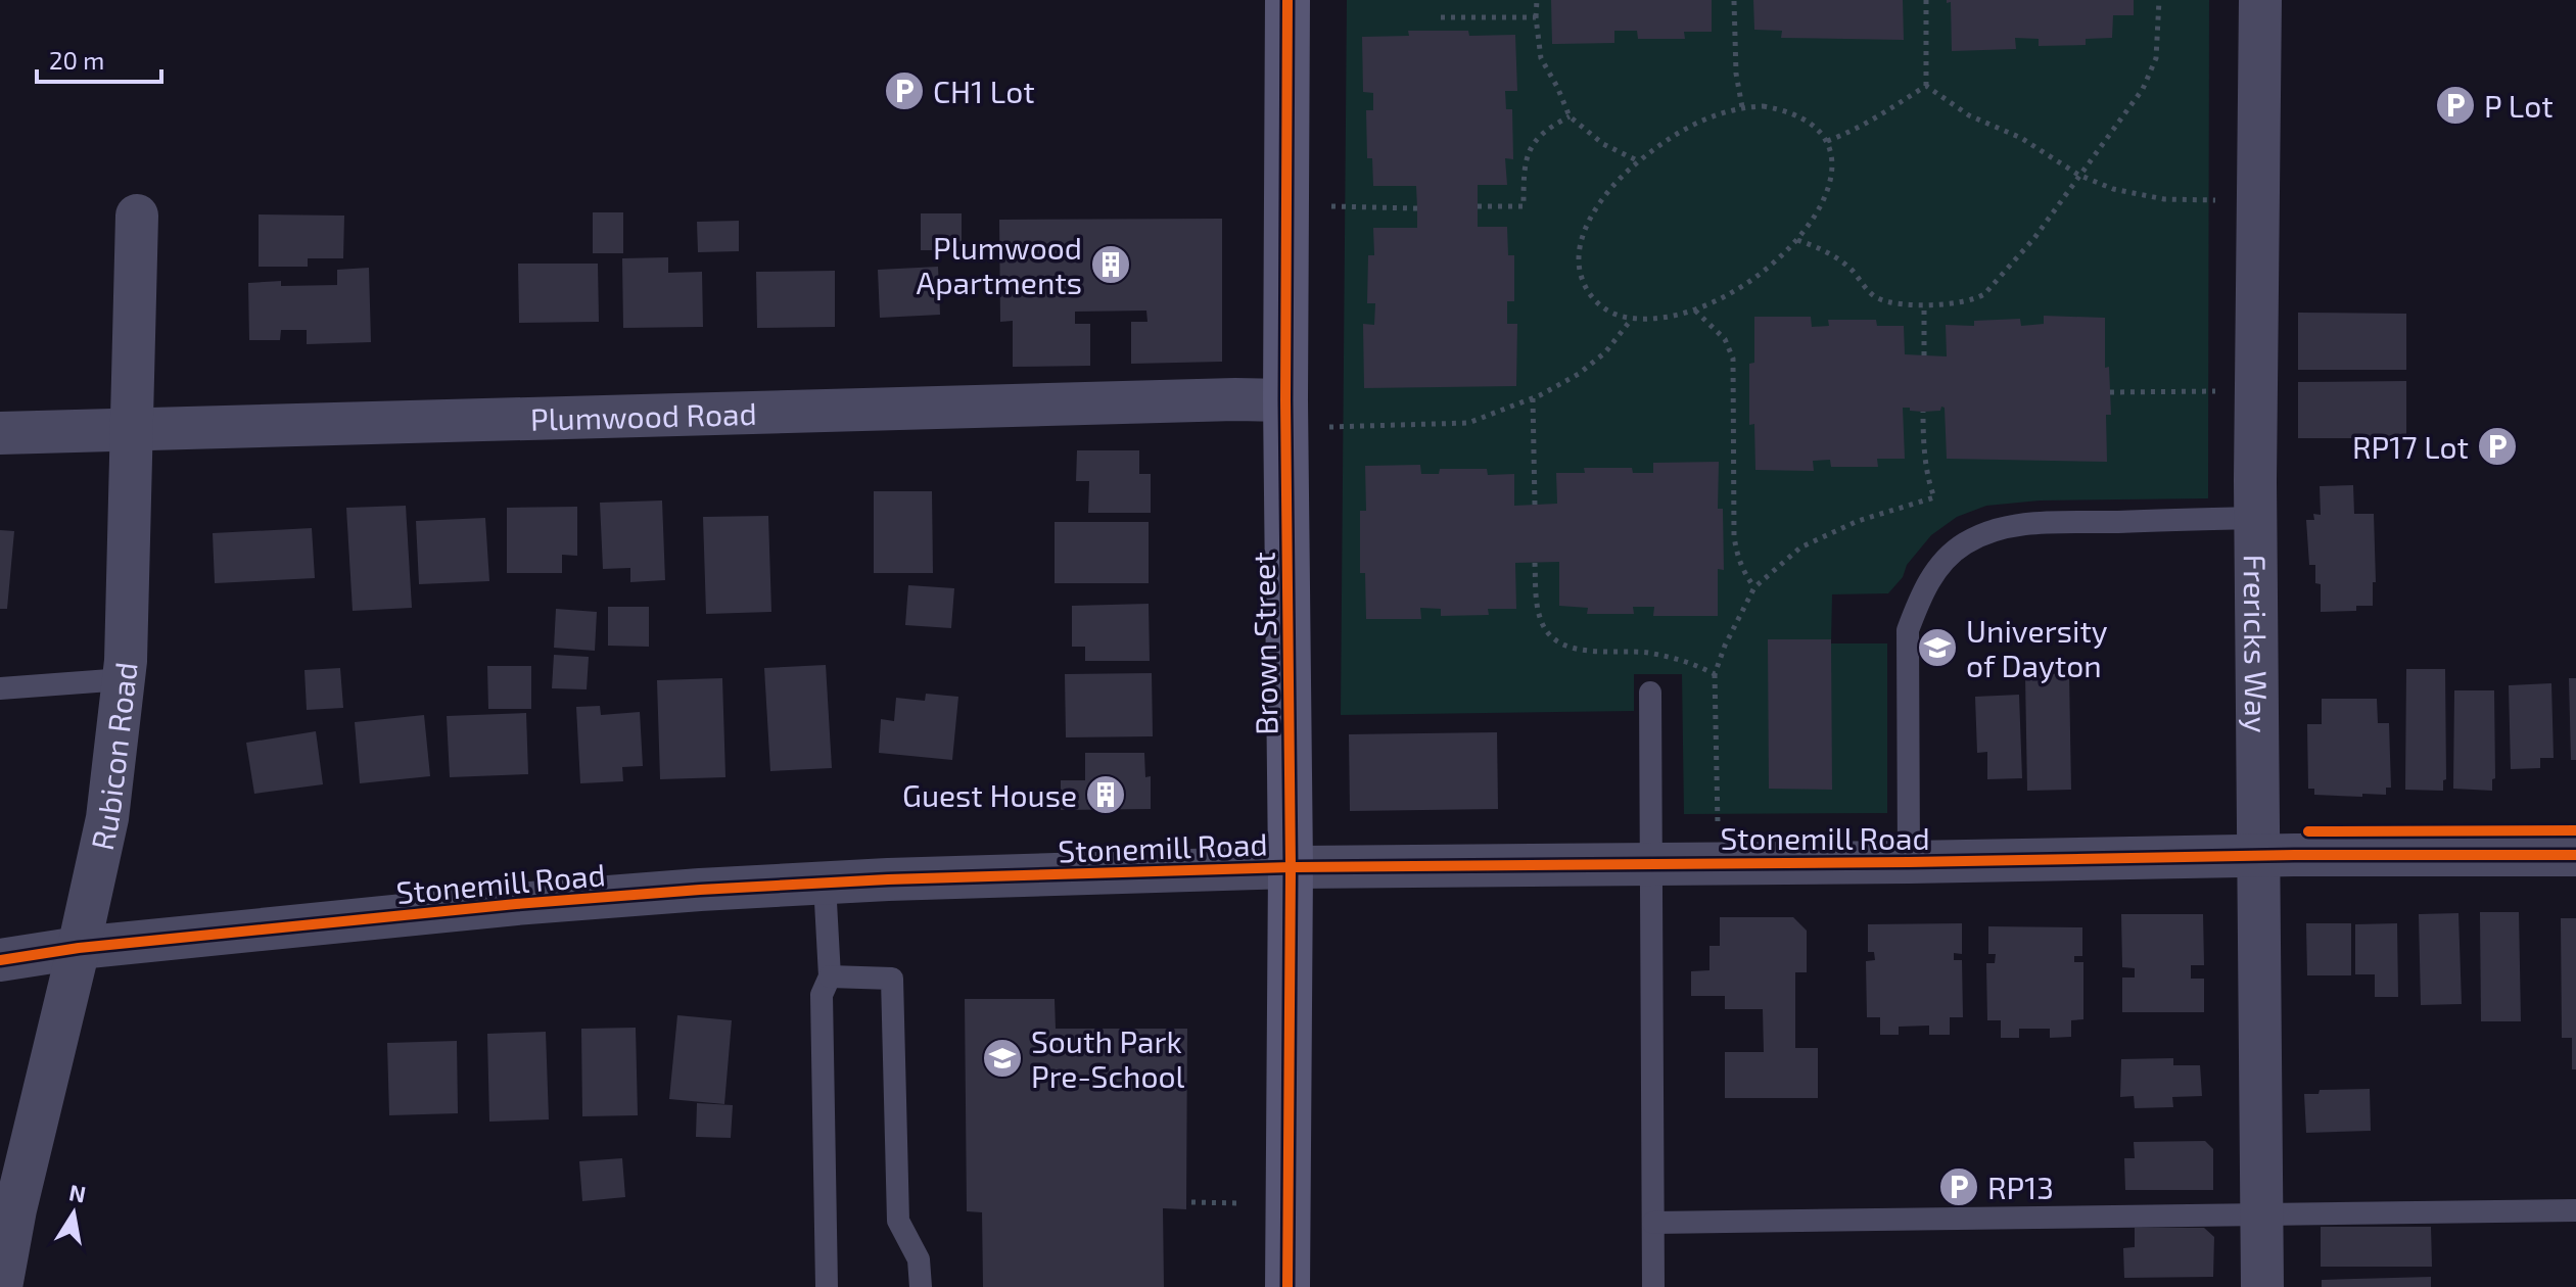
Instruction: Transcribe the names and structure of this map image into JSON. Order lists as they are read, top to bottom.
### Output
{
  "streets": {
    "street": [
      "Plumwood Road",
      "Brown Street",
      "Frericks Way",
      "Rubicon Road",
      "Stonemill Road"
    ]
  },
  "crossings": [
    ["Plumwood Road", "Brown Street"],
    ["Plumwood Road", "Rubicon Road"],
    ["Brown Street", "Stonemill Road"],
    ["Frericks Way", "Stonemill Road"],
    ["Rubicon Road", "Stonemill Road"]
  ],
  "places": {
    "parking": [
      "CH1 Lot",
      "P Lot",
      "RP17 Lot",
      "RP13"
    ],
    "building": ["Plumwood Apartments", "Guest House"],
    "school or university": ["University of Dayton", "South Park Pre-School"]
  },
  "scale_bar": "20 m",
  "north": "top"
}
